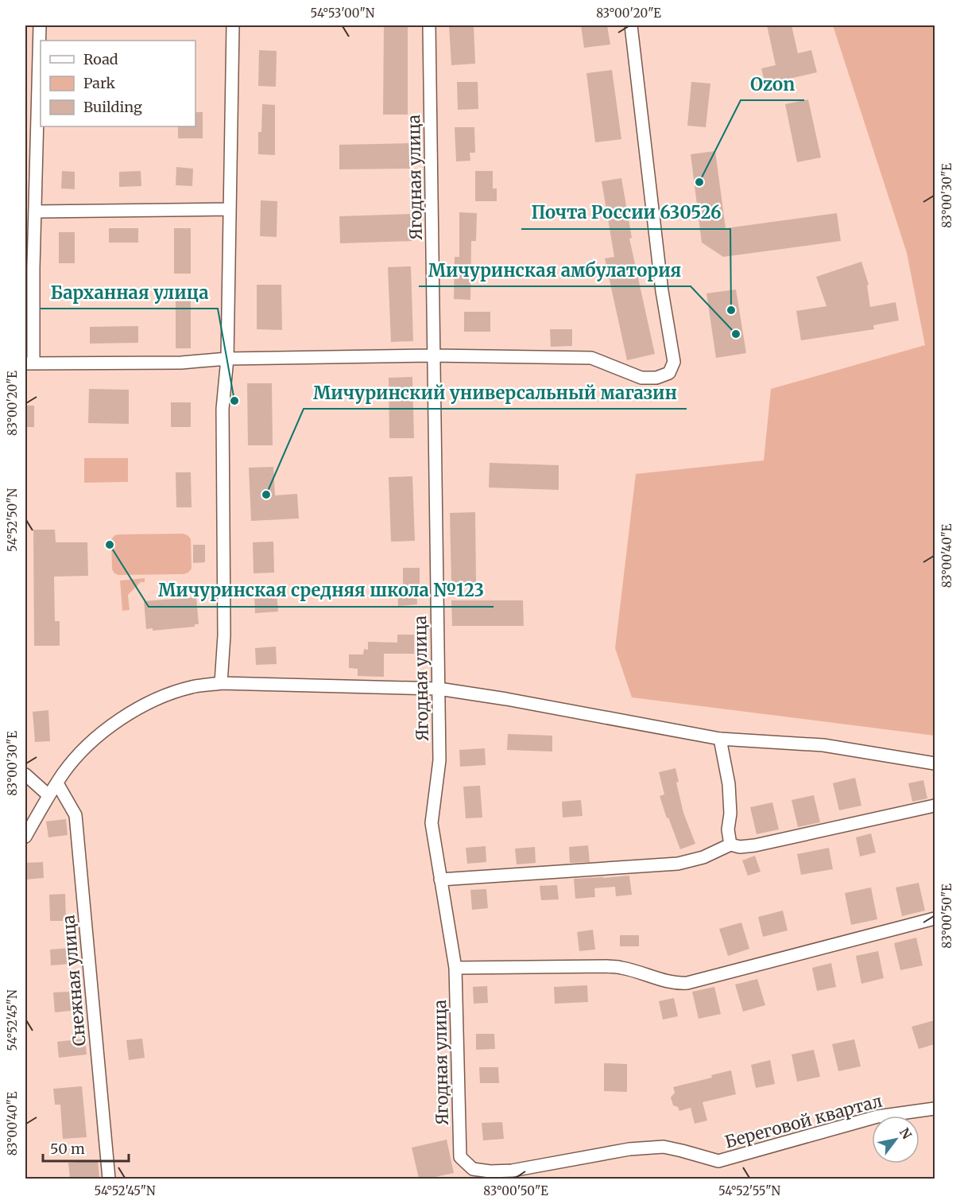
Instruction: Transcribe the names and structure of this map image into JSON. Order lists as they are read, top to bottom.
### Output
{
  "streets": {
    "street": ["Ягодная улица", "Снежная улица", "Береговой квартал"]
  },
  "crossings": [
    ["Ягодная улица", "Береговой квартал"]
  ],
  "places": [
    "Ozon",
    "Почта России 630526",
    "Мичуринская амбулатория",
    "Барханная улица",
    "Мичуринский универсальный магазин",
    "Мичуринская средняя школа №123"
  ],
  "legend": ["Road", "Park", "Building"],
  "scale_bar": "50 m",
  "north": "top right",
  "coordinates": [
    "54°53'00\"N",
    "83°00'20\"E",
    "83°00'30\"E",
    "54°52'50\"N",
    "83°00'40\"E",
    "83°00'50\"E",
    "54°52'45\"N",
    "54°52'55\"N"
  ]
}
